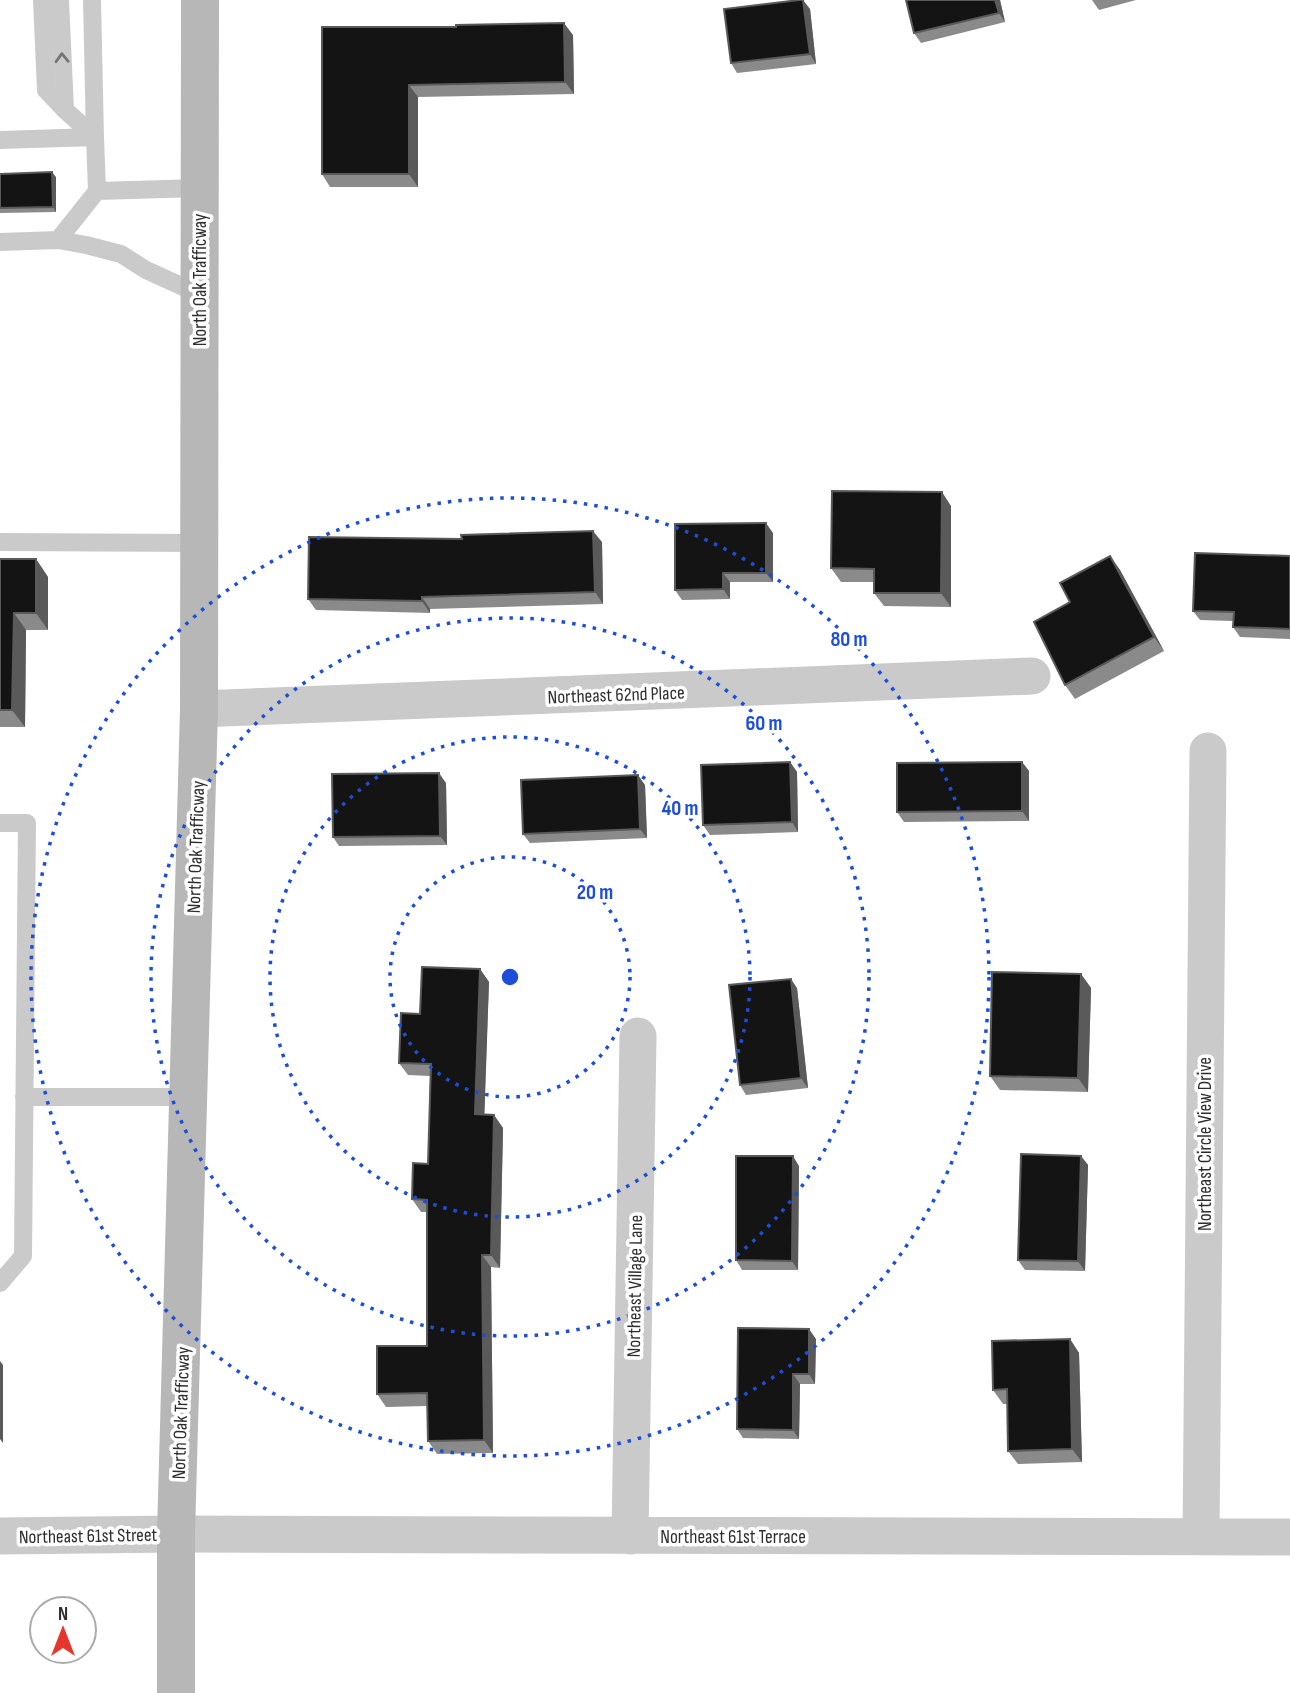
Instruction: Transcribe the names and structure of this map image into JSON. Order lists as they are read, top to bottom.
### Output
{
  "streets": {
    "main road": ["North Oak Trafficway"],
    "street": [
      "Northeast 62nd Place",
      "Northeast Circle View Drive",
      "Northeast Village Lane",
      "Northeast 61st Street",
      "Northeast 61st Terrace"
    ]
  },
  "crossings": [
    ["North Oak Trafficway", "Northeast 62nd Place"],
    ["North Oak Trafficway", "Northeast 61st Street"],
    ["North Oak Trafficway", "Northeast 61st Terrace"],
    ["Northeast Circle View Drive", "Northeast 61st Terrace"],
    ["Northeast Village Lane", "Northeast 61st Terrace"],
    ["Northeast 61st Street", "Northeast 61st Terrace"]
  ],
  "north": "top",
  "rings": [
    "80 m",
    "60 m",
    "40 m",
    "20 m"
  ]
}
